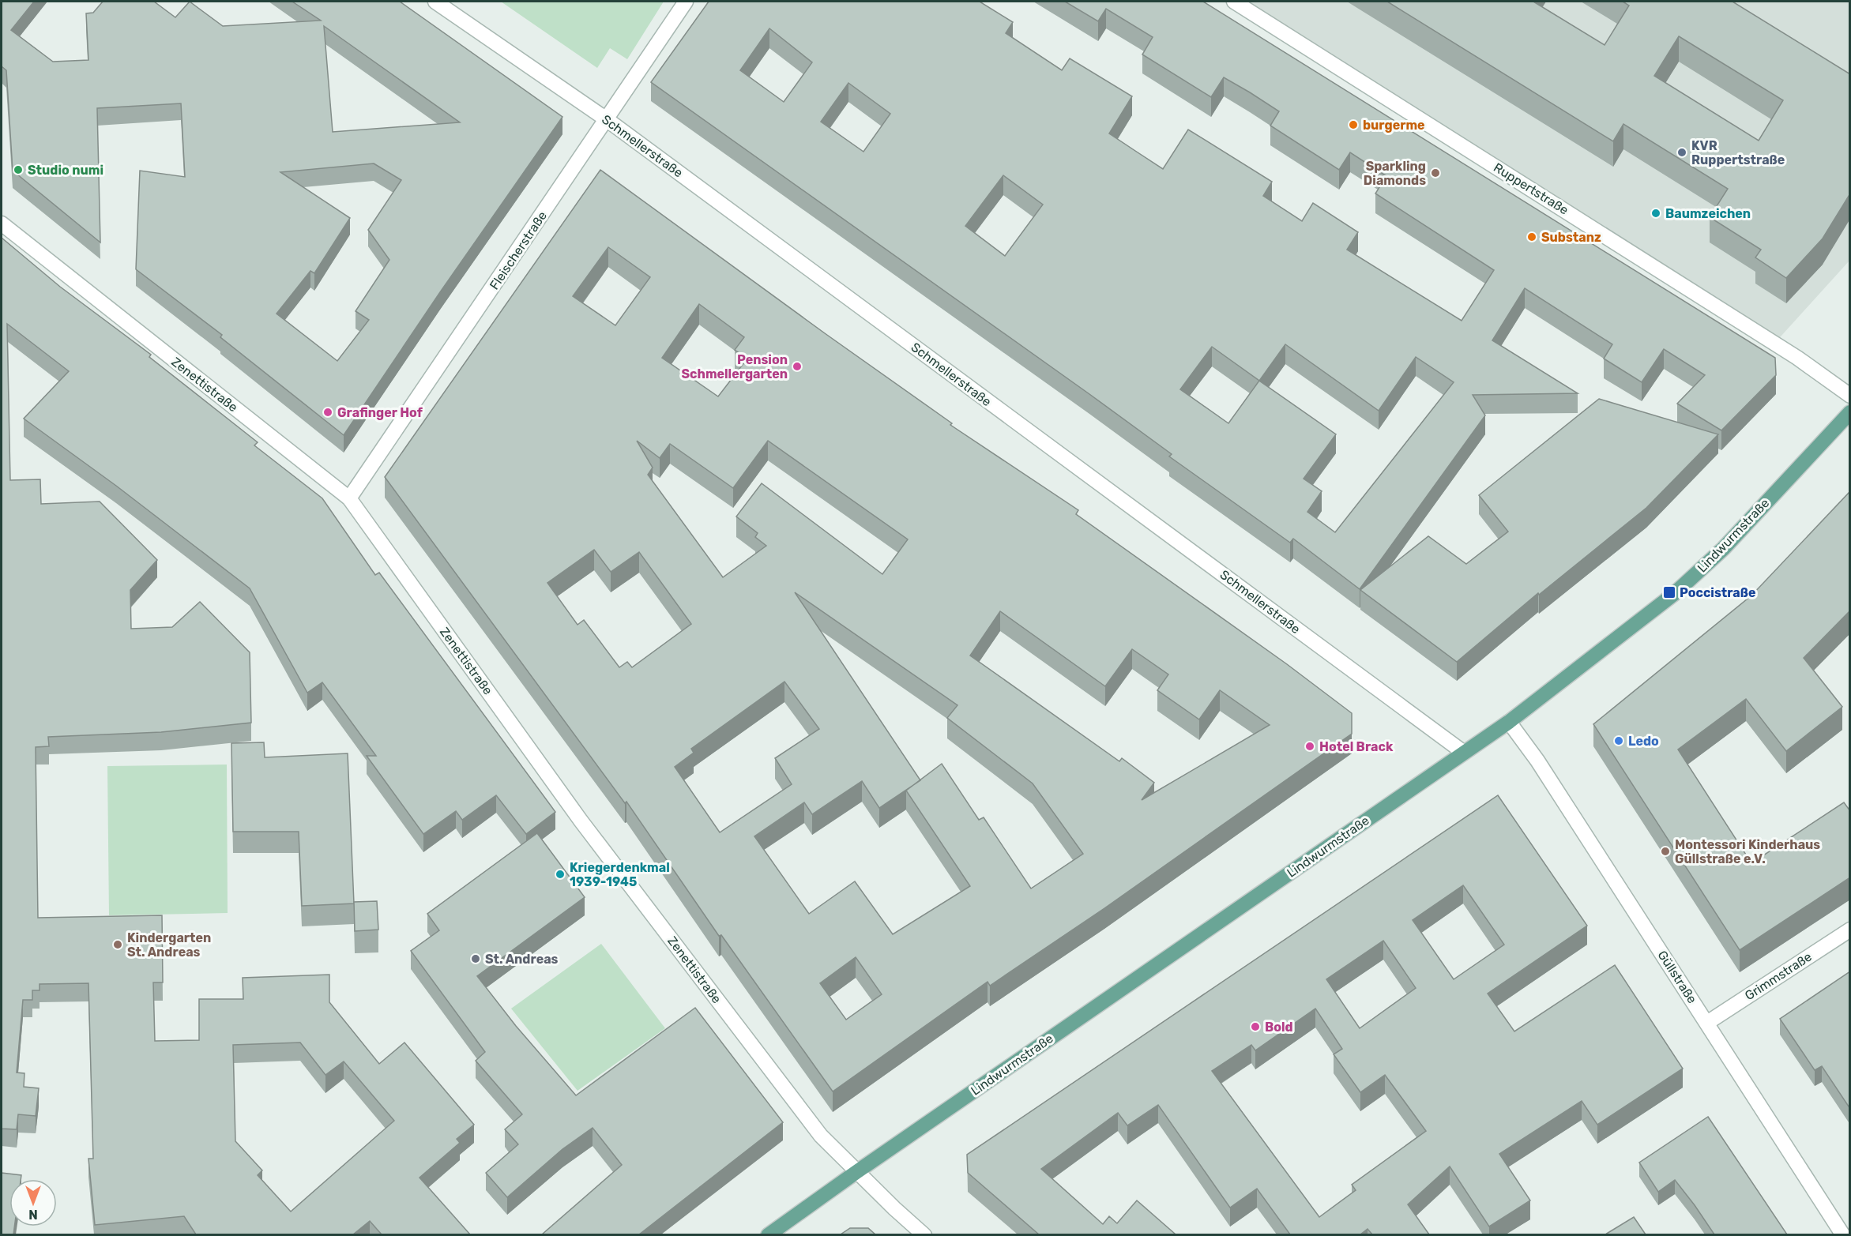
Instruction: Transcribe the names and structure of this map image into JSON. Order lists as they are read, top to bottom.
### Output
{
  "streets": {
    "main road": ["Lindwurmstraße"],
    "street": [
      "Schmellerstraße",
      "Ruppertstraße",
      "Fleischerstraße",
      "Zenettistraße",
      "Grimmstraße",
      "Güllstraße"
    ]
  },
  "crossings": [
    ["Schmellerstraße", "Fleischerstraße"],
    ["Schmellerstraße", "Lindwurmstraße"],
    ["Fleischerstraße", "Zenettistraße"],
    ["Zenettistraße", "Lindwurmstraße"],
    ["Lindwurmstraße", "Güllstraße"],
    ["Grimmstraße", "Güllstraße"]
  ],
  "places": {
    "other": [
      "burgerme",
      "KVR Ruppertstraße",
      "Studio numi",
      "Sparkling Diamonds",
      "Baumzeichen",
      "Substanz",
      "Pension Schmellergarten",
      "Grafinger Hof",
      "Ledo",
      "Hotel Brack",
      "Montessori Kinderhaus Güllstraße e.V.",
      "Kriegerdenkmal 1939-1945",
      "Kindergarten St. Andreas",
      "St. Andreas",
      "Bold"
    ],
    "transit": ["Poccistraße"]
  },
  "north": "bottom"
}
